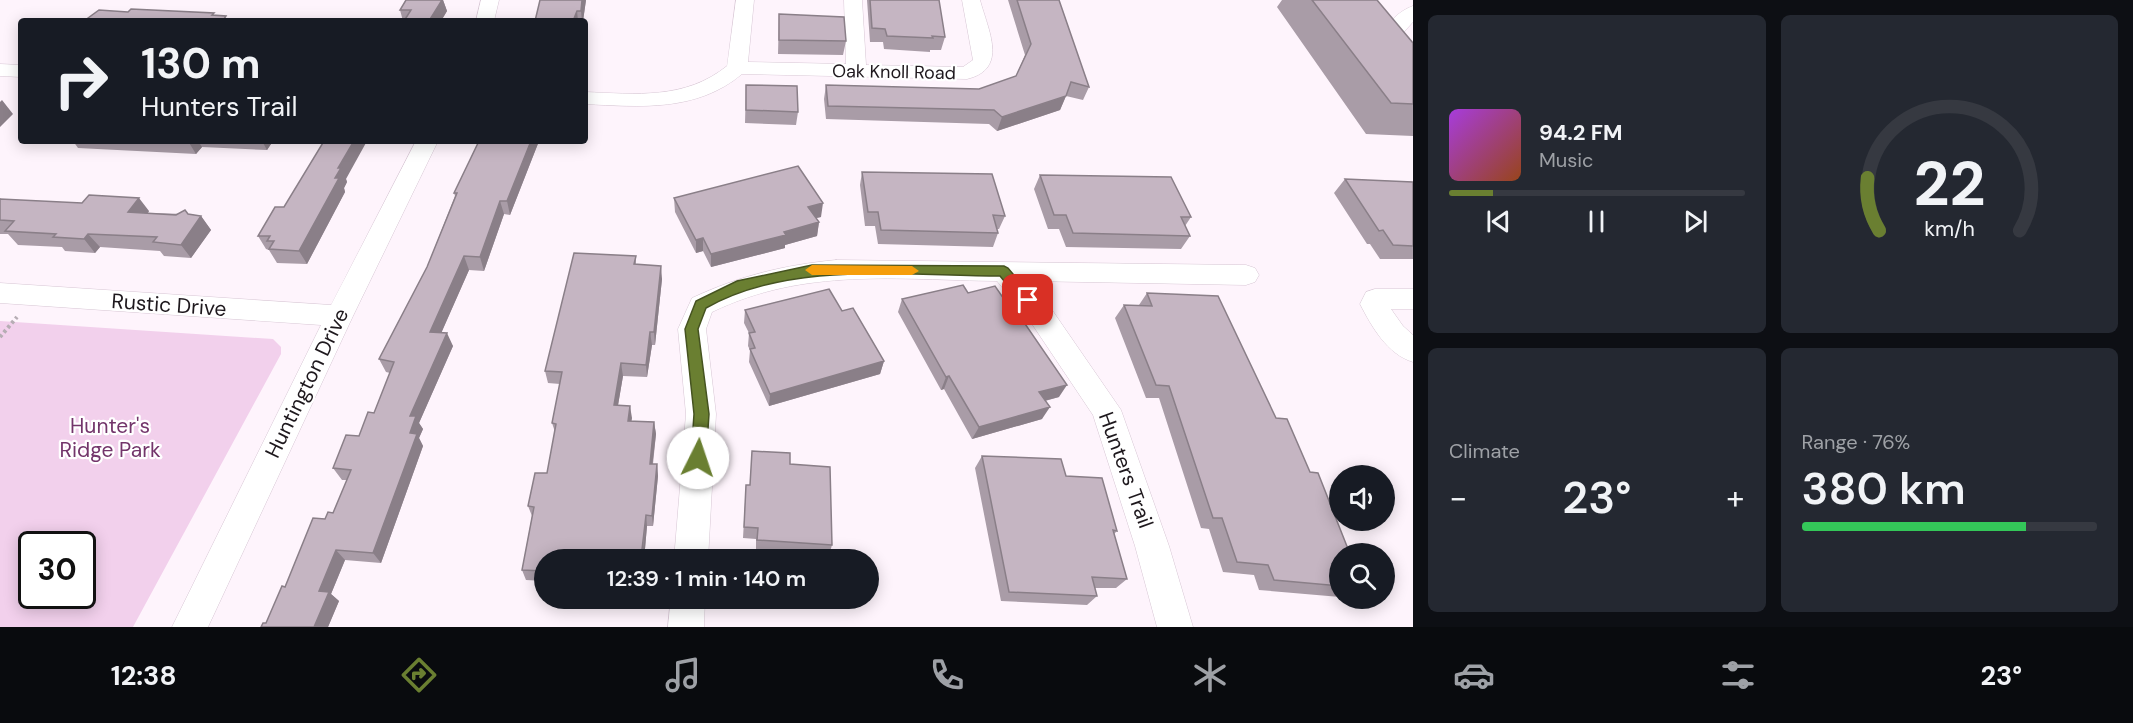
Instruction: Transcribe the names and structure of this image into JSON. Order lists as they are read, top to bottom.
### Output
{
  "streets": {
    "street": [
      "Oak Knoll Road",
      "Rustic Drive",
      "Huntington Drive",
      "Hunters Trail"
    ]
  },
  "crossings": [
    ["Rustic Drive", "Huntington Drive"]
  ],
  "parks": ["Hunter's Ridge Park"],
  "page": {
    "turn": ["130 m", "Hunters Trail"],
    "song": ["94.2 FM", "Music"],
    "tile": [
      "Climate",
      ["Range · 76%", "380 km"]
    ],
    "heat": ["−", "23°", "+"],
    "limit": "30",
    "trip": "12:39 · 1 min · 140 m",
    "tabs": ["12:38", "23°"],
    "gauge": ["22", "km/h"]
  }
}
